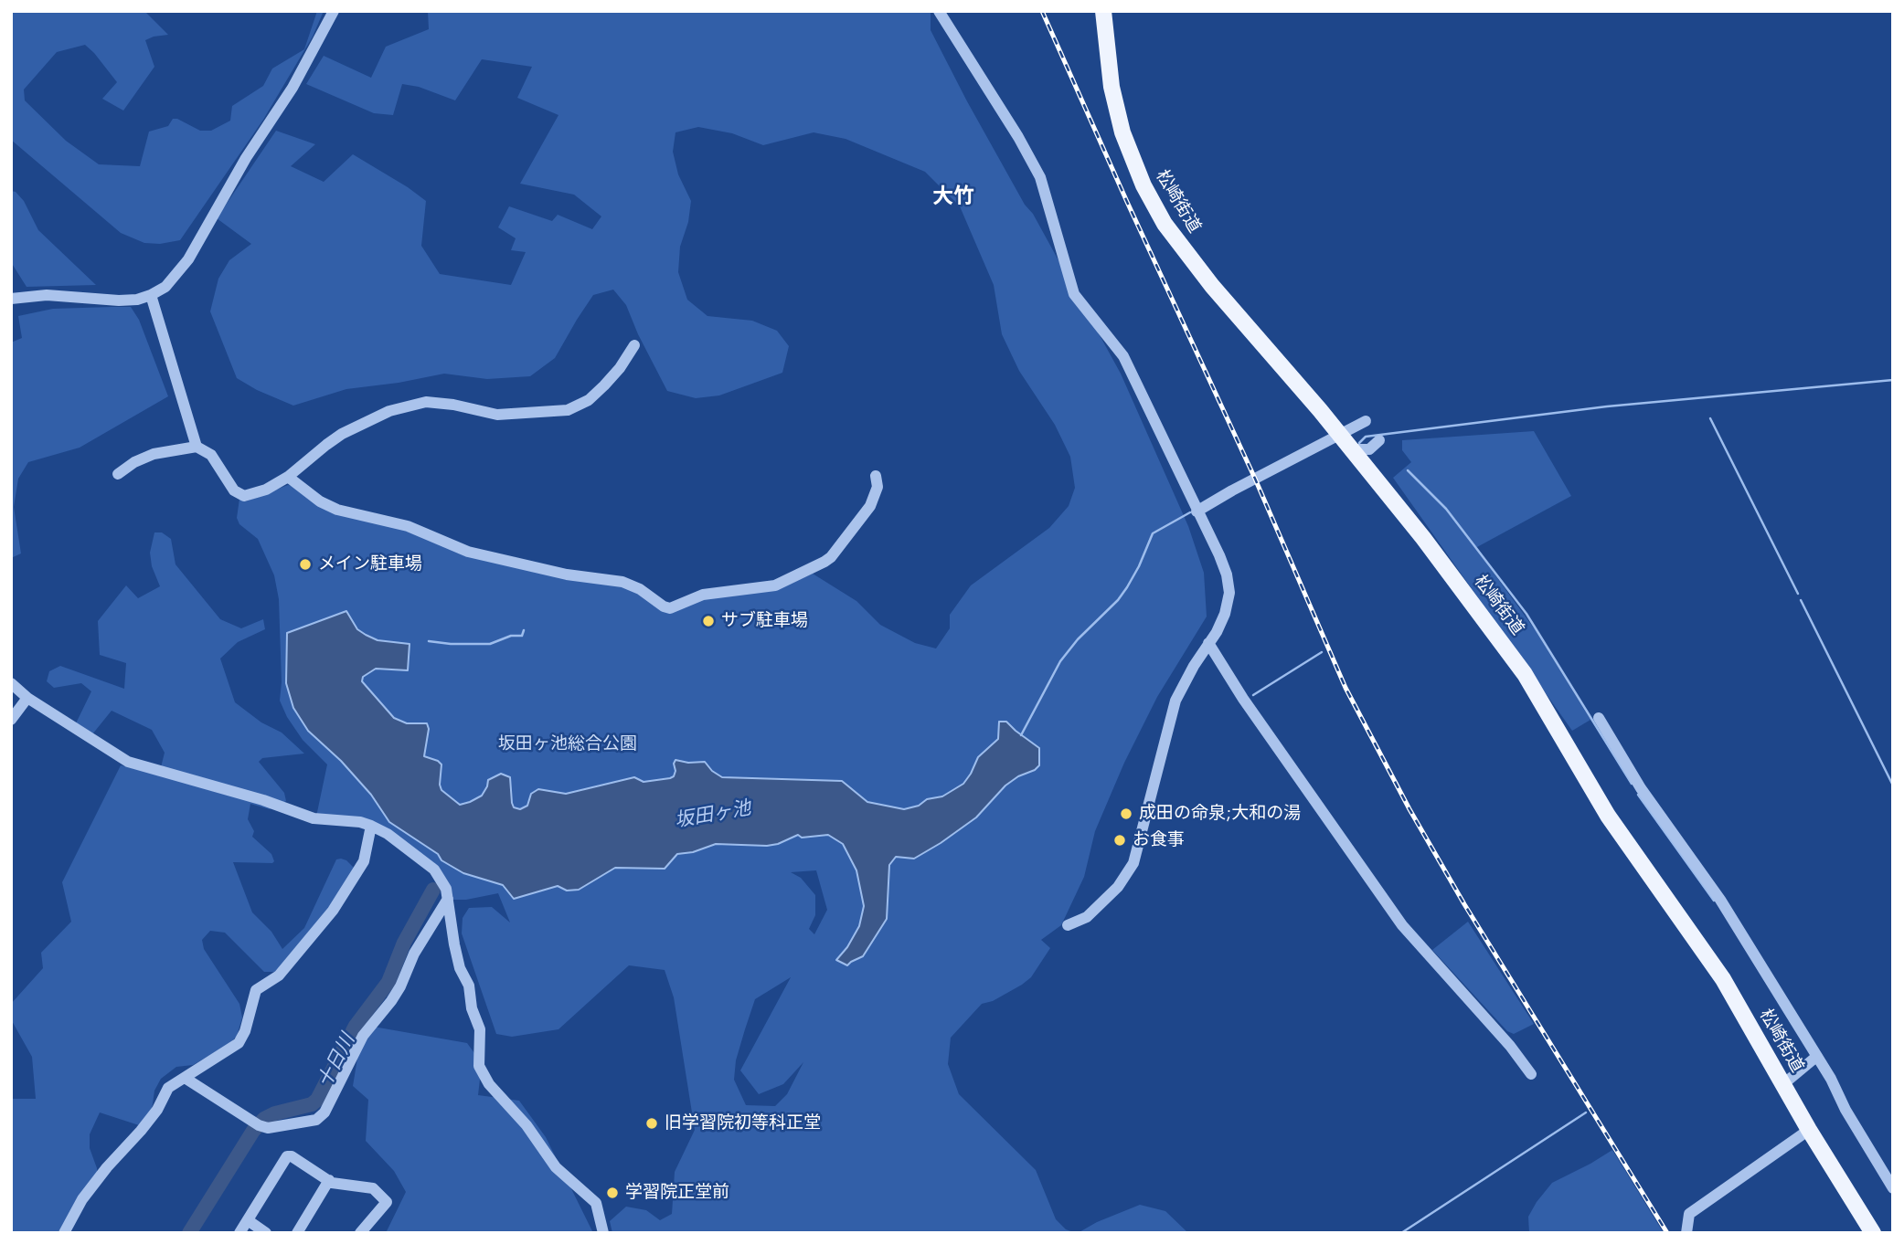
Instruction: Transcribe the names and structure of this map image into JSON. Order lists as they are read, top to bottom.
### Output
{
  "streets": {
    "main road": ["松崎街道"]
  },
  "districts": ["大竹"],
  "water": ["坂田ヶ池", "十日川"],
  "parks": ["坂田ヶ池総合公園"],
  "places": [
    "メイン駐車場",
    "サブ駐車場",
    "成田の命泉;大和の湯",
    "お食事",
    "旧学習院初等科正堂",
    "学習院正堂前"
  ]
}
